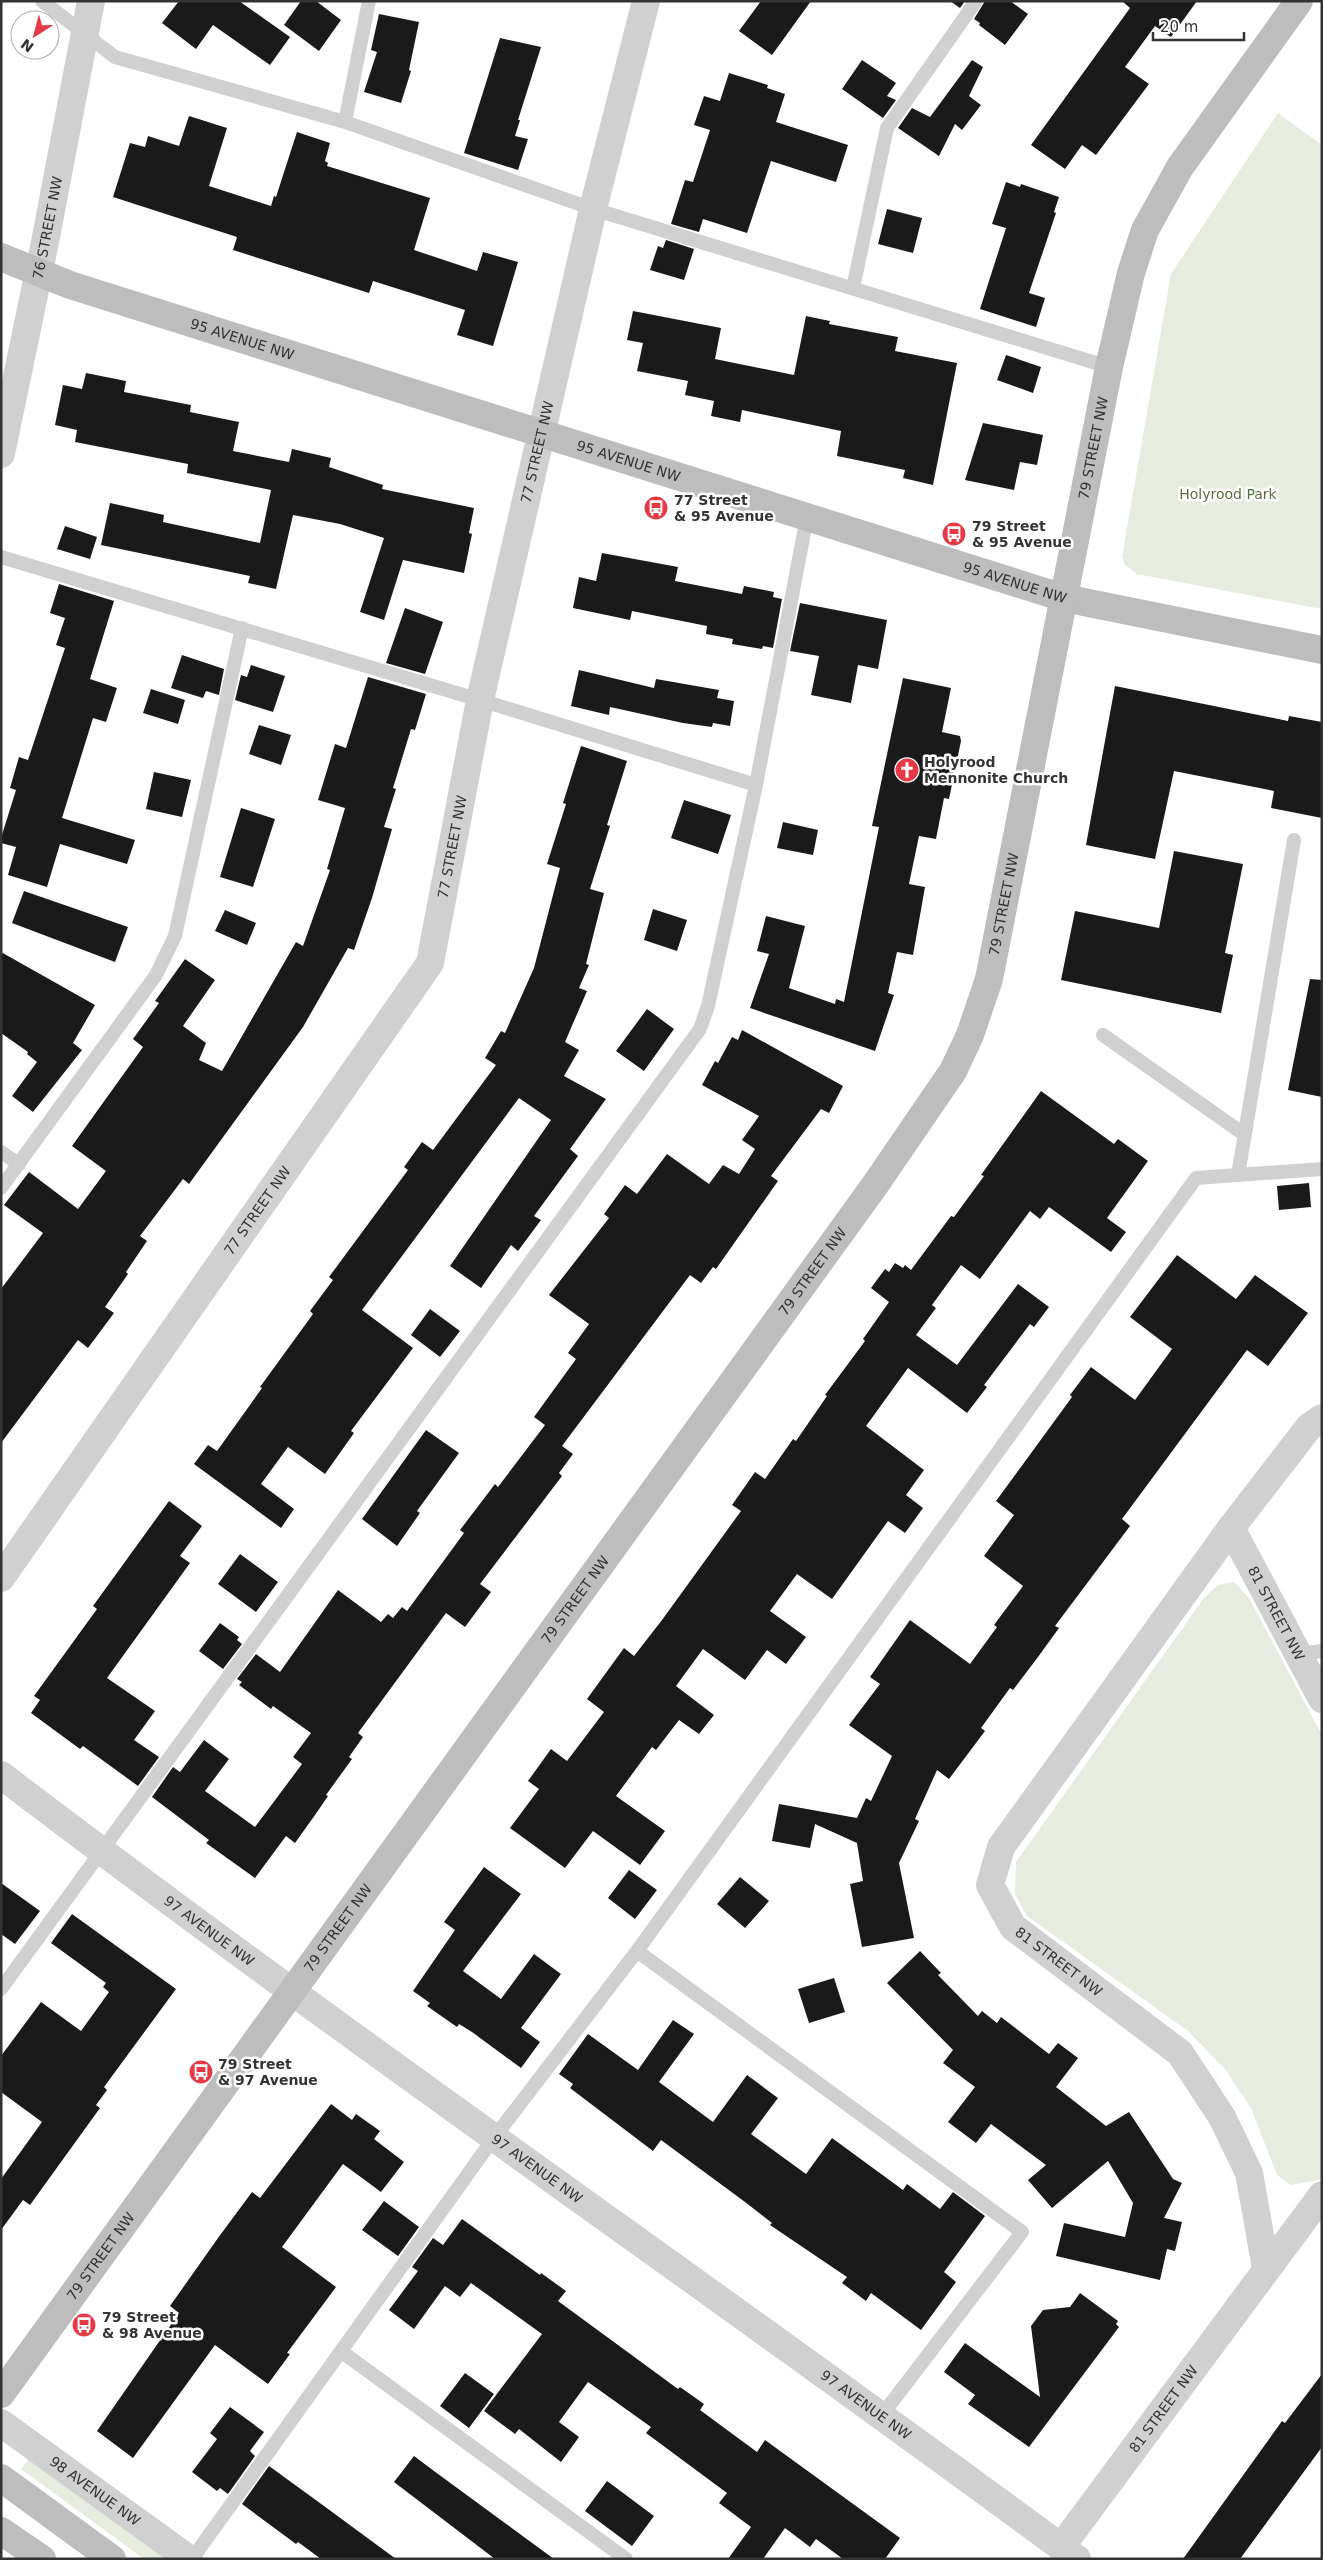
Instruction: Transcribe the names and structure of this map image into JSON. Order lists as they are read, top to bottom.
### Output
{
  "streets": {
    "street": [
      "76 STREET NW",
      "95 AVENUE NW",
      "79 STREET NW",
      "77 STREET NW",
      "81 STREET NW",
      "97 AVENUE NW",
      "98 AVENUE NW"
    ]
  },
  "crossings": [
    ["76 STREET NW", "95 AVENUE NW"],
    ["95 AVENUE NW", "79 STREET NW"],
    ["95 AVENUE NW", "77 STREET NW"],
    ["79 STREET NW", "97 AVENUE NW"],
    ["81 STREET NW", "97 AVENUE NW"]
  ],
  "parks": ["Holyrood Park"],
  "places": {
    "bus stop": [
      "77 Street & 95 Avenue",
      "79 Street & 95 Avenue",
      "79 Street & 97 Avenue",
      "79 Street & 98 Avenue"
    ],
    "church": ["Holyrood Mennonite Church"]
  },
  "scale_bar": "20 m",
  "north": "bottom left"
}
